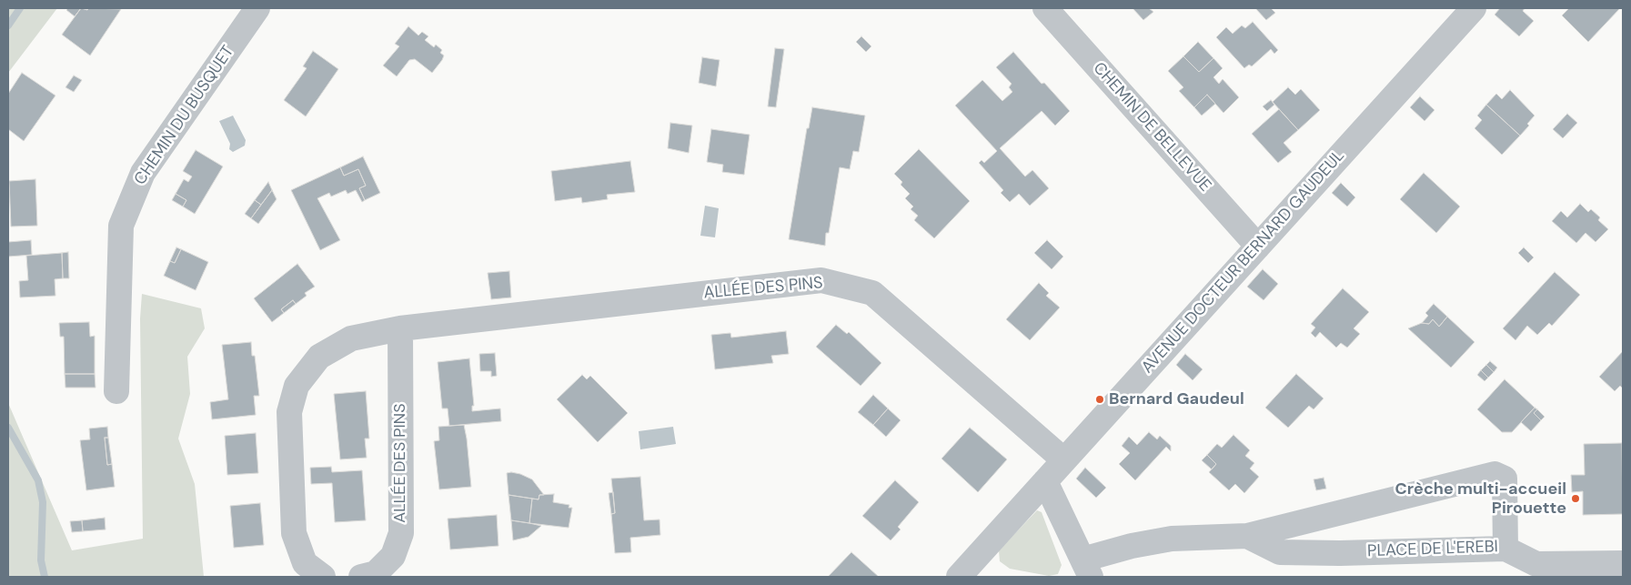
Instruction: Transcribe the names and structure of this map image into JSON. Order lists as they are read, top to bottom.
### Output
{
  "streets": {
    "street": [
      "CHEMIN DU BUSQUET",
      "CHEMIN DE BELLEVUE",
      "AVENUE DOCTEUR BERNARD GAUDEUL",
      "ALLÉE DES PINS",
      "PLACE DE L'EREBI"
    ]
  },
  "crossings": [
    ["CHEMIN DE BELLEVUE", "AVENUE DOCTEUR BERNARD GAUDEUL"],
    ["AVENUE DOCTEUR BERNARD GAUDEUL", "ALLÉE DES PINS"]
  ],
  "places": ["Bernard Gaudeul", "Crèche multi-accueil Pirouette"]
}
